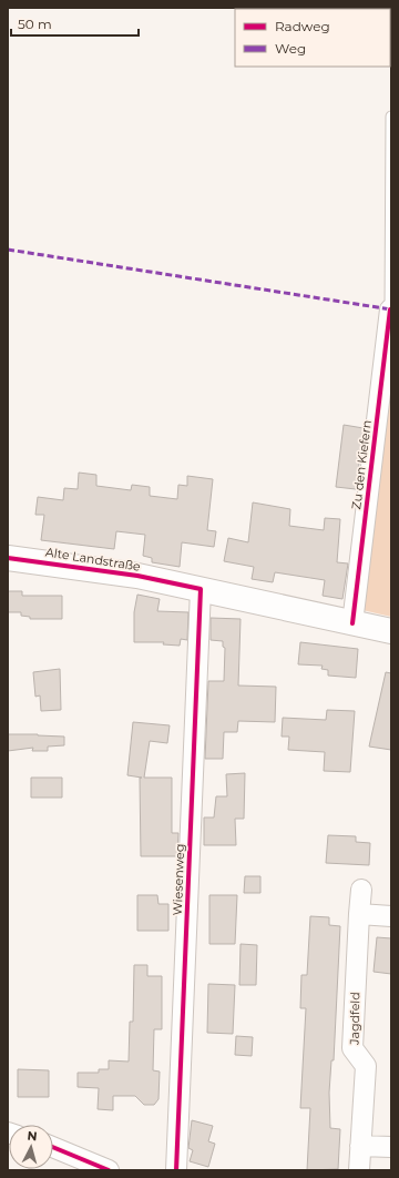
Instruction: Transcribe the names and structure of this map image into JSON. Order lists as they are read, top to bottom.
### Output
{
  "streets": {
    "main road": ["Alte Landstraße"],
    "street": ["Zu den Kiefern", "Wiesenweg", "Jagdfeld"]
  },
  "crossings": [
    ["Zu den Kiefern", "Alte Landstraße"],
    ["Alte Landstraße", "Wiesenweg"]
  ],
  "legend": ["Radweg", "Weg"],
  "scale_bar": "50 m",
  "north": "top"
}
